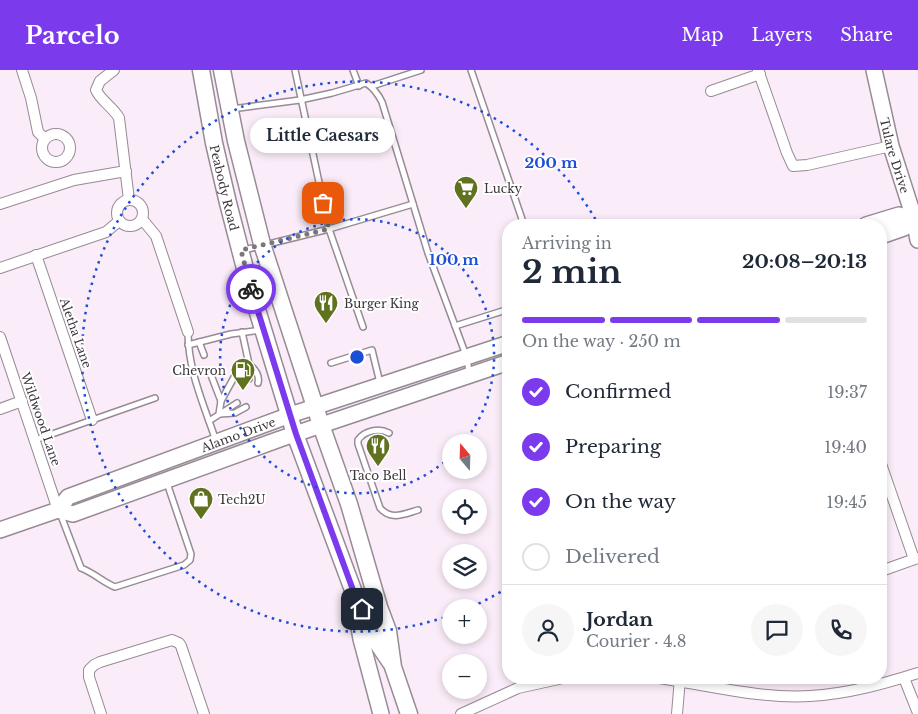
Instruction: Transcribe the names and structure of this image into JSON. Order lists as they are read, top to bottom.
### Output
{
  "streets": {
    "main road": ["Tulare Drive", "Peabody Road", "Alamo Drive"],
    "street": ["Aletha Lane", "Wildwood Lane"]
  },
  "crossings": [
    ["Peabody Road", "Alamo Drive"],
    ["Wildwood Lane", "Alamo Drive"]
  ],
  "places": {
    "other": ["Little Caesars"],
    "supermarket": ["Lucky"],
    "restaurant": ["Burger King", "Taco Bell"],
    "fuel station": ["Chevron"],
    "shop": ["Tech2U"]
  },
  "north": "top",
  "page": {
    "header": "Parcelo",
    "nav": ["Map", "Layers", "Share"],
    "bubble": "Little Caesars",
    "heading": ["2 min", "Arriving in", "20:08–20:13"],
    "panel": ["Jordan", "Courier · 4.8"],
    "bar": "On the way · 250 m",
    "list": [
      ["Confirmed", "19:37"],
      ["Preparing", "19:40"],
      ["On the way", "19:45"],
      "Delivered"
    ],
    "map_buttons": ["+", "−"]
  },
  "rings": ["200 m", "100 m"]
}
